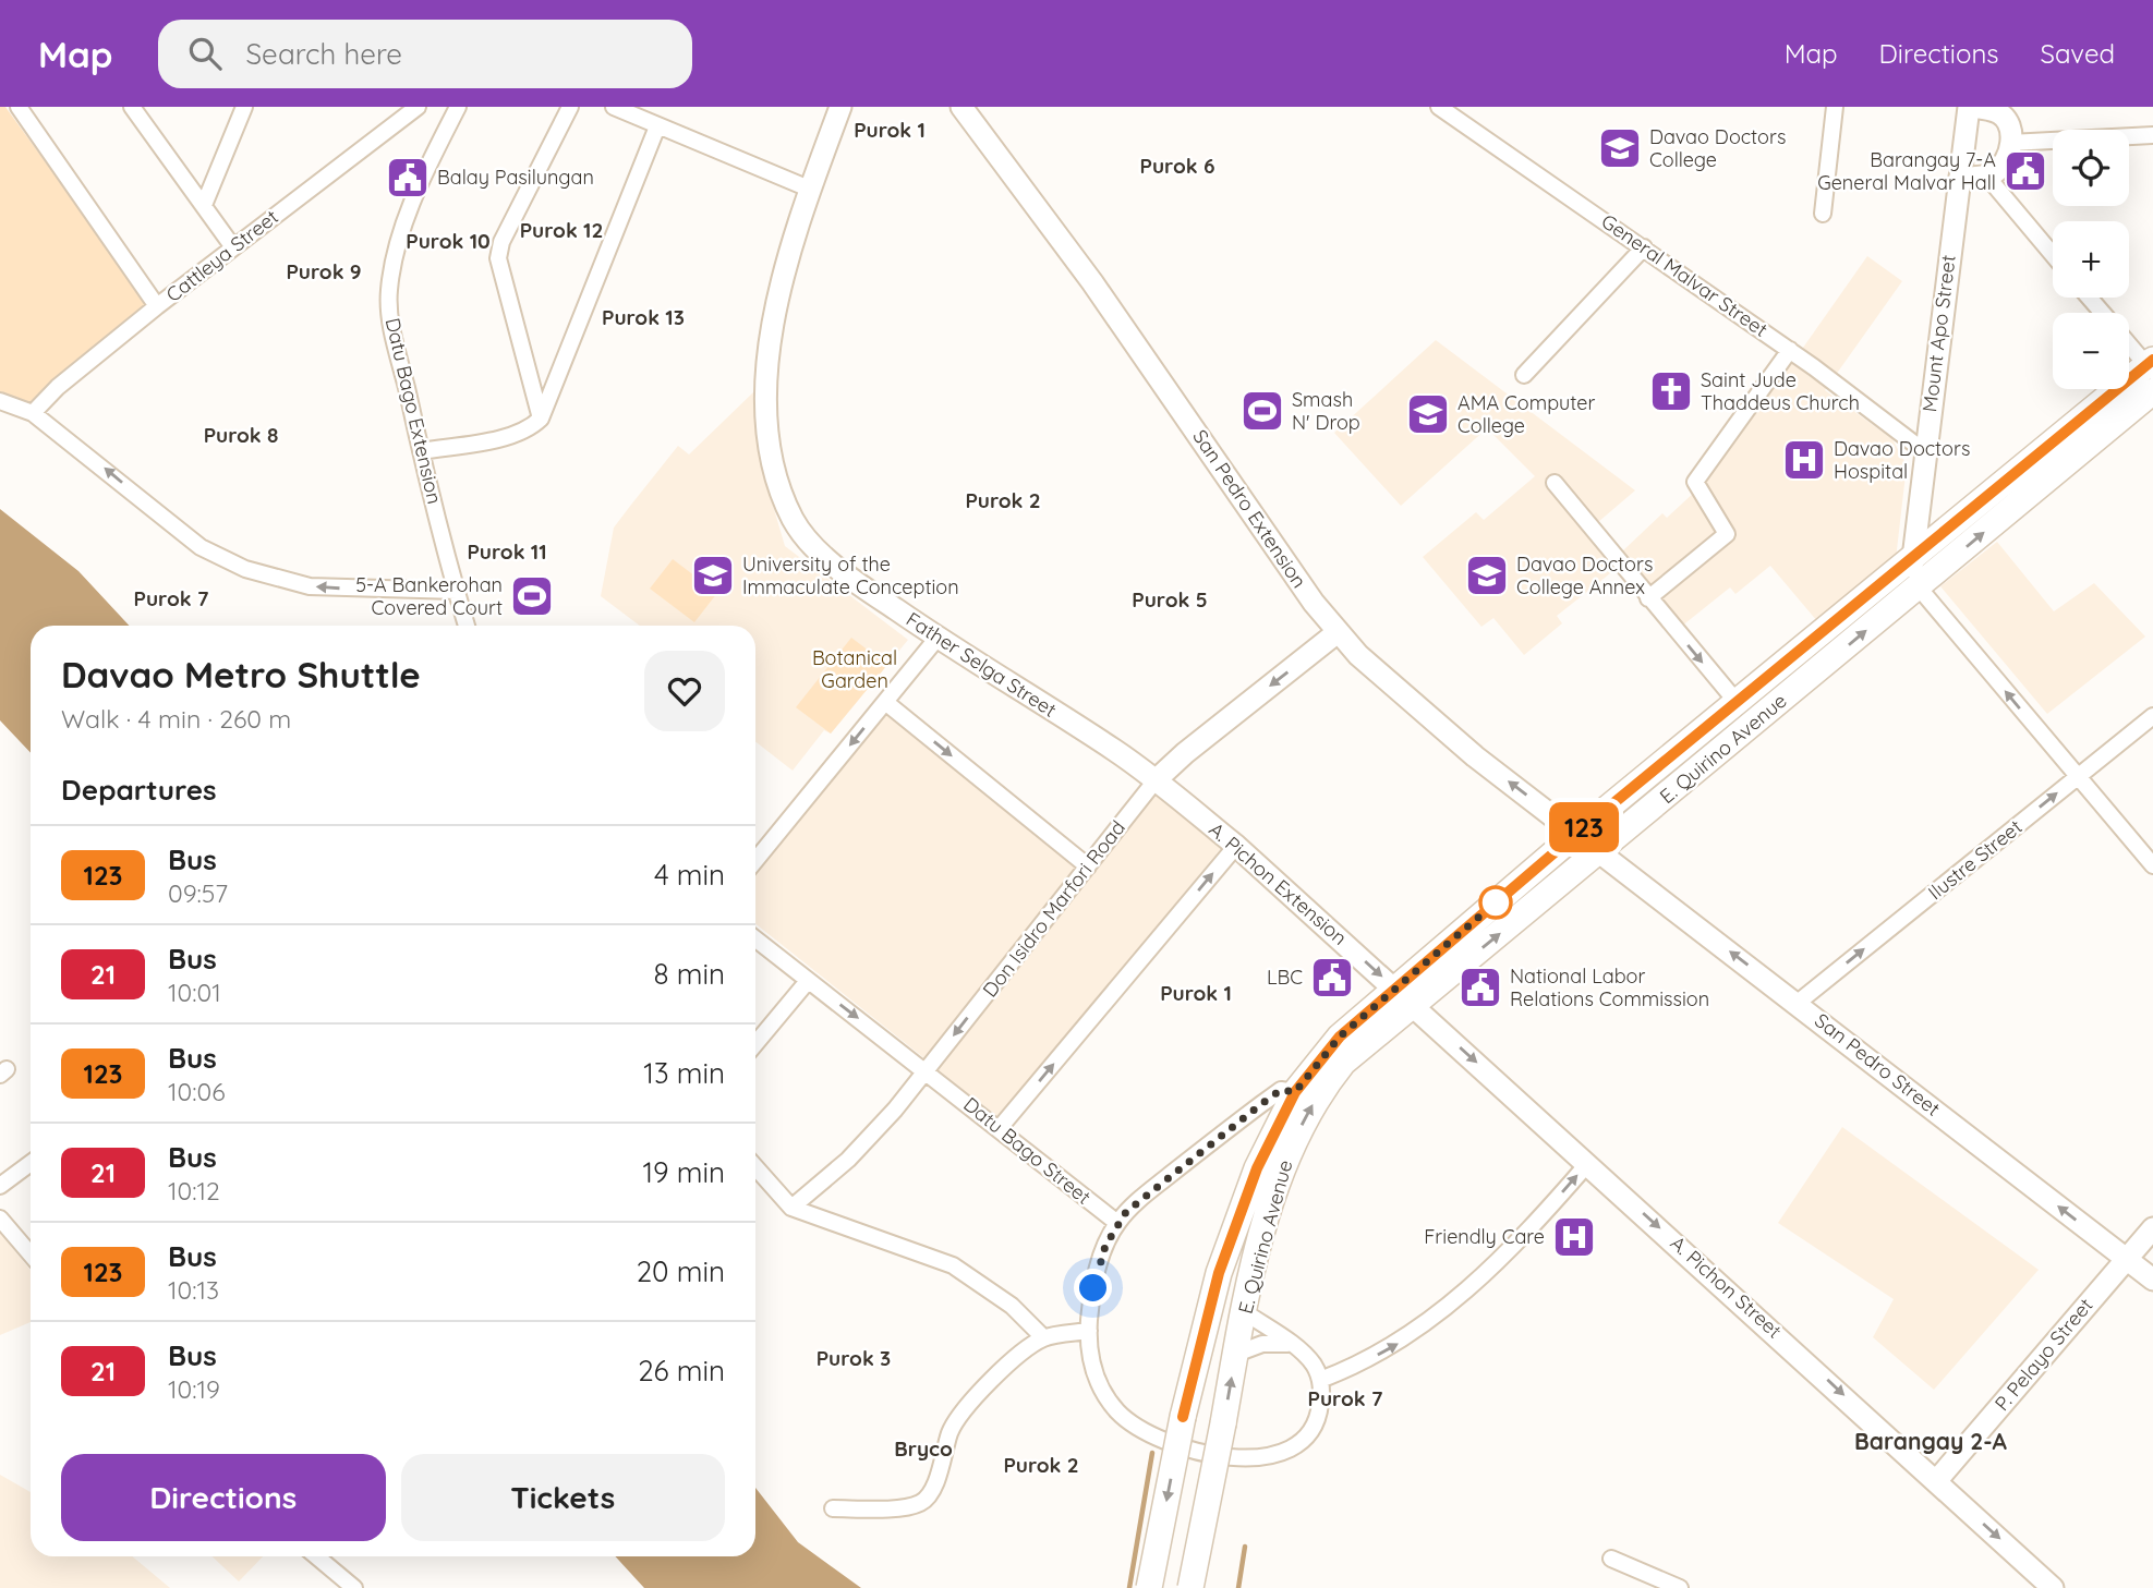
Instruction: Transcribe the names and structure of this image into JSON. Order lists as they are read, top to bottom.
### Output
{
  "streets": {
    "main road": [
      "Mount Apo Street",
      "San Pedro Extension",
      "Father Selga Street",
      "E. Quirino Avenue",
      "A. Pichon Extension",
      "Don Isidro Marfori Road",
      "San Pedro Street",
      "A. Pichon Street",
      "P. Pelayo Street"
    ],
    "street": [
      "Cattleya Street",
      "General Malvar Street",
      "Datu Bago Extension",
      "Ilustre Street",
      "Datu Bago Street"
    ]
  },
  "crossings": [
    ["General Malvar Street", "Mount Apo Street"],
    ["Mount Apo Street", "E. Quirino Avenue"],
    ["San Pedro Extension", "E. Quirino Avenue"],
    ["San Pedro Extension", "Don Isidro Marfori Road"],
    ["San Pedro Extension", "San Pedro Street"],
    ["Father Selga Street", "A. Pichon Extension"],
    ["Father Selga Street", "Don Isidro Marfori Road"],
    ["E. Quirino Avenue", "A. Pichon Extension"],
    ["E. Quirino Avenue", "San Pedro Street"],
    ["E. Quirino Avenue", "A. Pichon Street"],
    ["Ilustre Street", "San Pedro Street"],
    ["A. Pichon Extension", "Don Isidro Marfori Road"],
    ["A. Pichon Extension", "A. Pichon Street"],
    ["Don Isidro Marfori Road", "Datu Bago Street"],
    ["San Pedro Street", "P. Pelayo Street"],
    ["A. Pichon Street", "P. Pelayo Street"]
  ],
  "one_way": [
    "Ilustre Street",
    "A. Pichon Extension",
    "Don Isidro Marfori Road",
    "San Pedro Street",
    "A. Pichon Street"
  ],
  "districts": [
    "Purok 1",
    "Purok 6",
    "Purok 12",
    "Purok 10",
    "Purok 9",
    "Purok 13",
    "Purok 8",
    "Purok 2",
    "Purok 11",
    "Purok 7",
    "Purok 5",
    "Purok 1",
    "Purok 3",
    "Purok 7",
    "Barangay 2-A",
    "Bryco",
    "Purok 2"
  ],
  "parks": ["Botanical Garden"],
  "places": {
    "school or university": [
      "Davao Doctors College",
      "AMA Computer College",
      "University of the Immaculate Conception",
      "Davao Doctors College Annex"
    ],
    "public building": [
      "Barangay 7-A General Malvar Hall",
      "Balay Pasilungan",
      "LBC",
      "National Labor Relations Commission"
    ],
    "church": ["Saint Jude Thaddeus Church"],
    "sports": ["Smash N' Drop", "5-A Bankerohan Covered Court"],
    "hospital": ["Davao Doctors Hospital", "Friendly Care"]
  },
  "lines": ["bus line 123"],
  "page": {
    "header": "Map",
    "search": "Search here",
    "nav": ["Map", "Directions", "Saved"],
    "on_map": "123",
    "map_buttons": ["+", "−"],
    "heading": [
      ["Davao Metro Shuttle", "Walk · 4 min · 260 m"],
      "Departures"
    ],
    "list": [
      {
        "mark": "123",
        "name": "Bus",
        "note": "09:57",
        "value": "4 min"
      },
      {
        "mark": "21",
        "name": "Bus",
        "note": "10:01",
        "value": "8 min"
      },
      {
        "mark": "123",
        "name": "Bus",
        "note": "10:06",
        "value": "13 min"
      },
      {
        "mark": "21",
        "name": "Bus",
        "note": "10:12",
        "value": "19 min"
      },
      {
        "mark": "123",
        "name": "Bus",
        "note": "10:13",
        "value": "20 min"
      },
      {
        "mark": "21",
        "name": "Bus",
        "note": "10:19",
        "value": "26 min"
      }
    ],
    "buttons": ["Directions", "Tickets"]
  }
}
